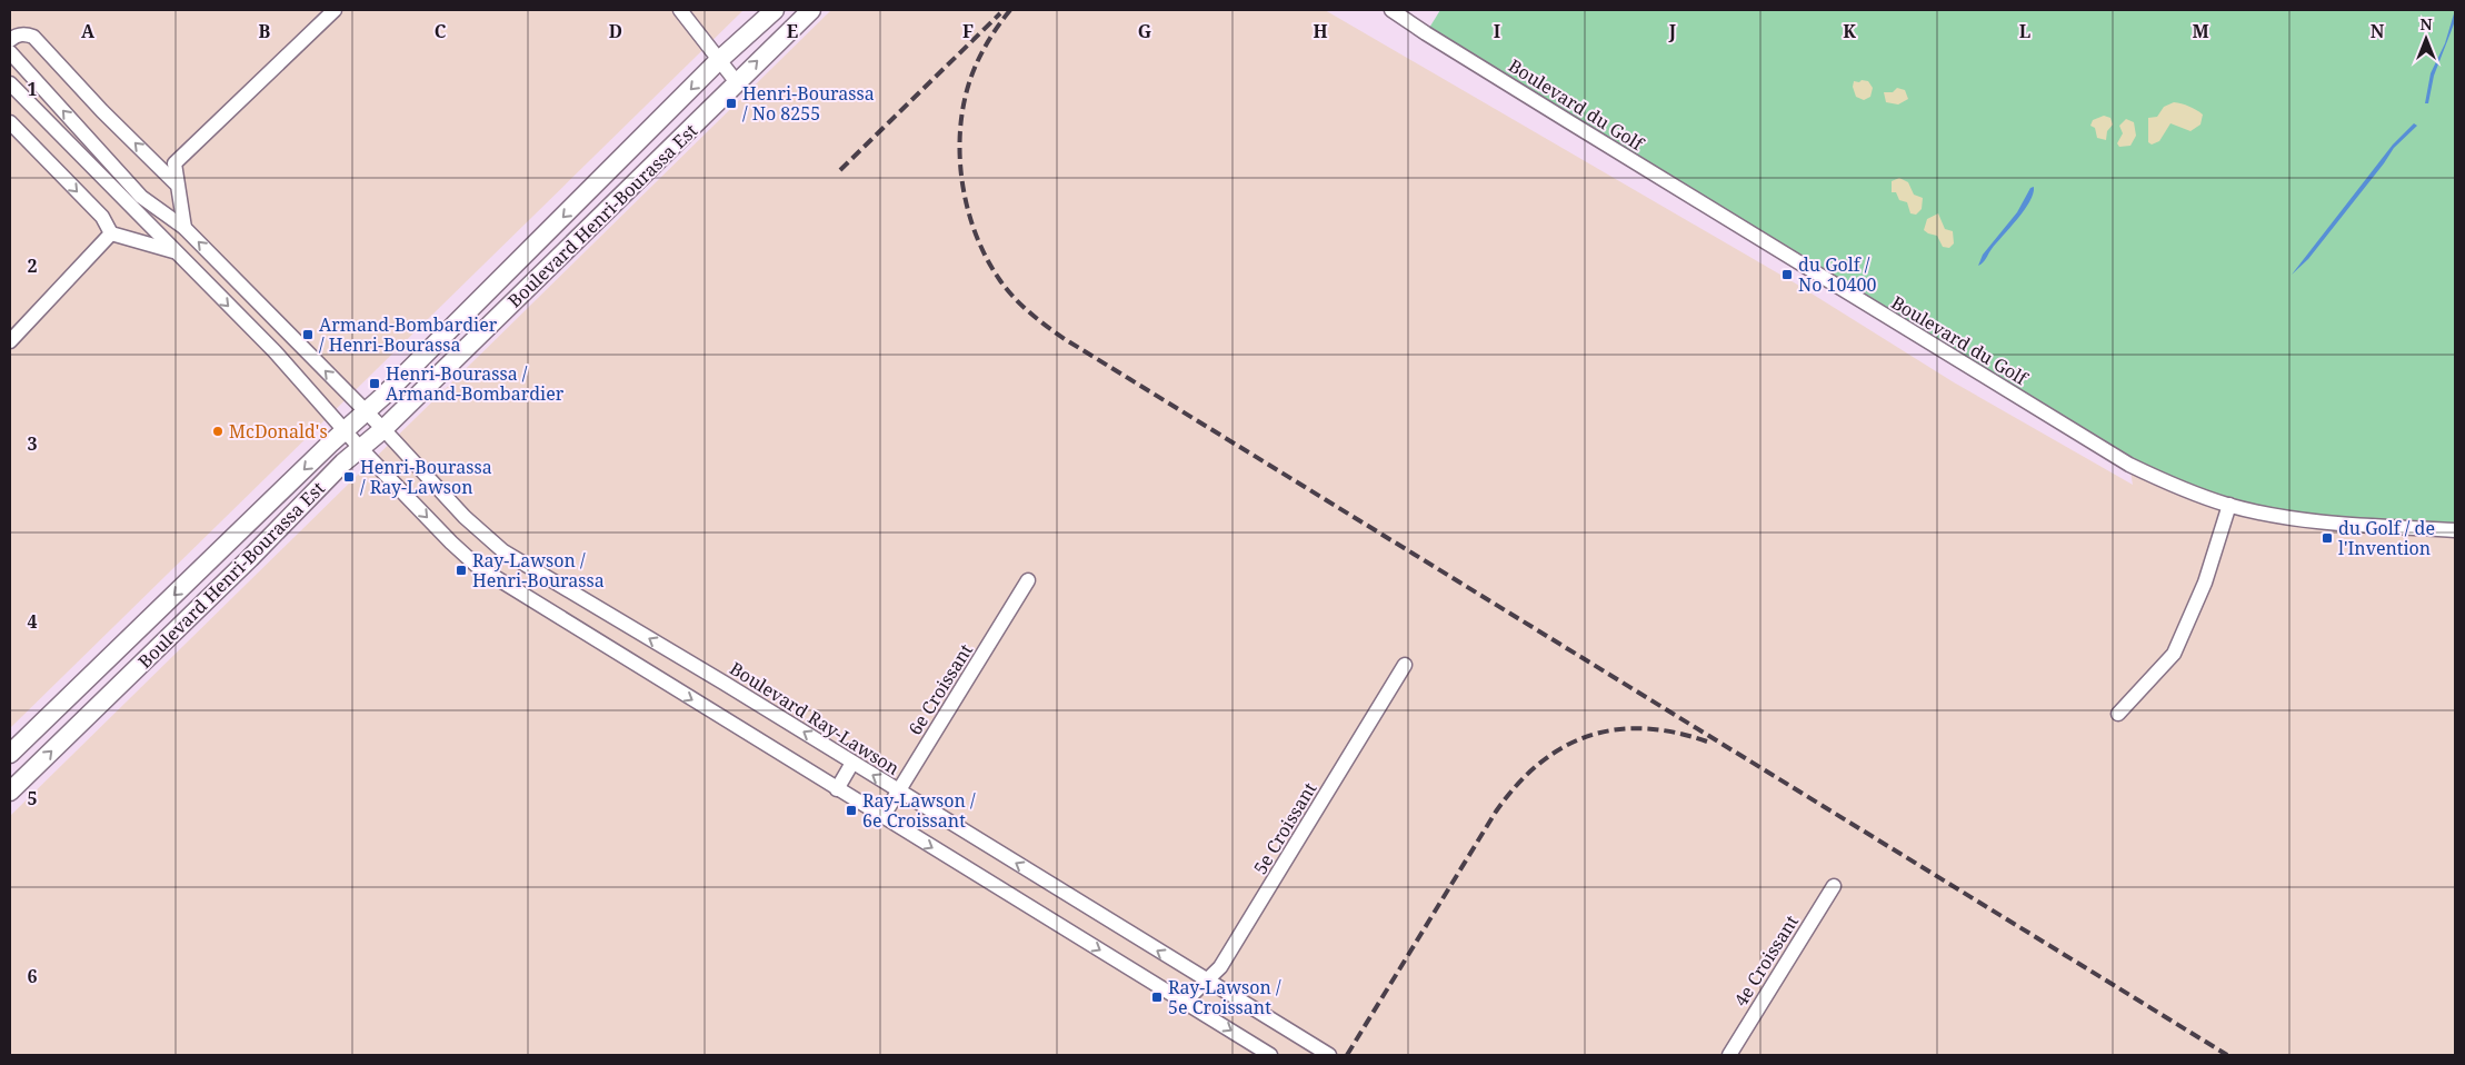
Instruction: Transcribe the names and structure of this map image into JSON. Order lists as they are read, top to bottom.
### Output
{
  "streets": {
    "main road": ["Boulevard Henri-Bourassa Est"],
    "street": [
      "Boulevard du Golf",
      "6e Croissant",
      "Boulevard Ray-Lawson",
      "5e Croissant",
      "4e Croissant"
    ]
  },
  "crossings": [
    ["Boulevard Henri-Bourassa Est", "Boulevard Ray-Lawson"],
    ["6e Croissant", "Boulevard Ray-Lawson"],
    ["Boulevard Ray-Lawson", "5e Croissant"]
  ],
  "places": {
    "transit": [
      "Henri-Bourassa / No 8255",
      "du Golf / No 10400",
      "Armand-Bombardier / Henri-Bourassa",
      "Henri-Bourassa / Armand-Bombardier",
      "Henri-Bourassa / Ray-Lawson",
      "du Golf / de l'Invention",
      "Ray-Lawson / Henri-Bourassa",
      "Ray-Lawson / 6e Croissant",
      "Ray-Lawson / 5e Croissant"
    ],
    "other": ["McDonald's"]
  },
  "north": "top",
  "grid": {
    "columns": [
      "A",
      "B",
      "C",
      "D",
      "E",
      "F",
      "G",
      "H",
      "I",
      "J",
      "K",
      "L",
      "M",
      "N"
    ],
    "rows": [
      "1",
      "2",
      "3",
      "4",
      "5",
      "6"
    ]
  }
}
